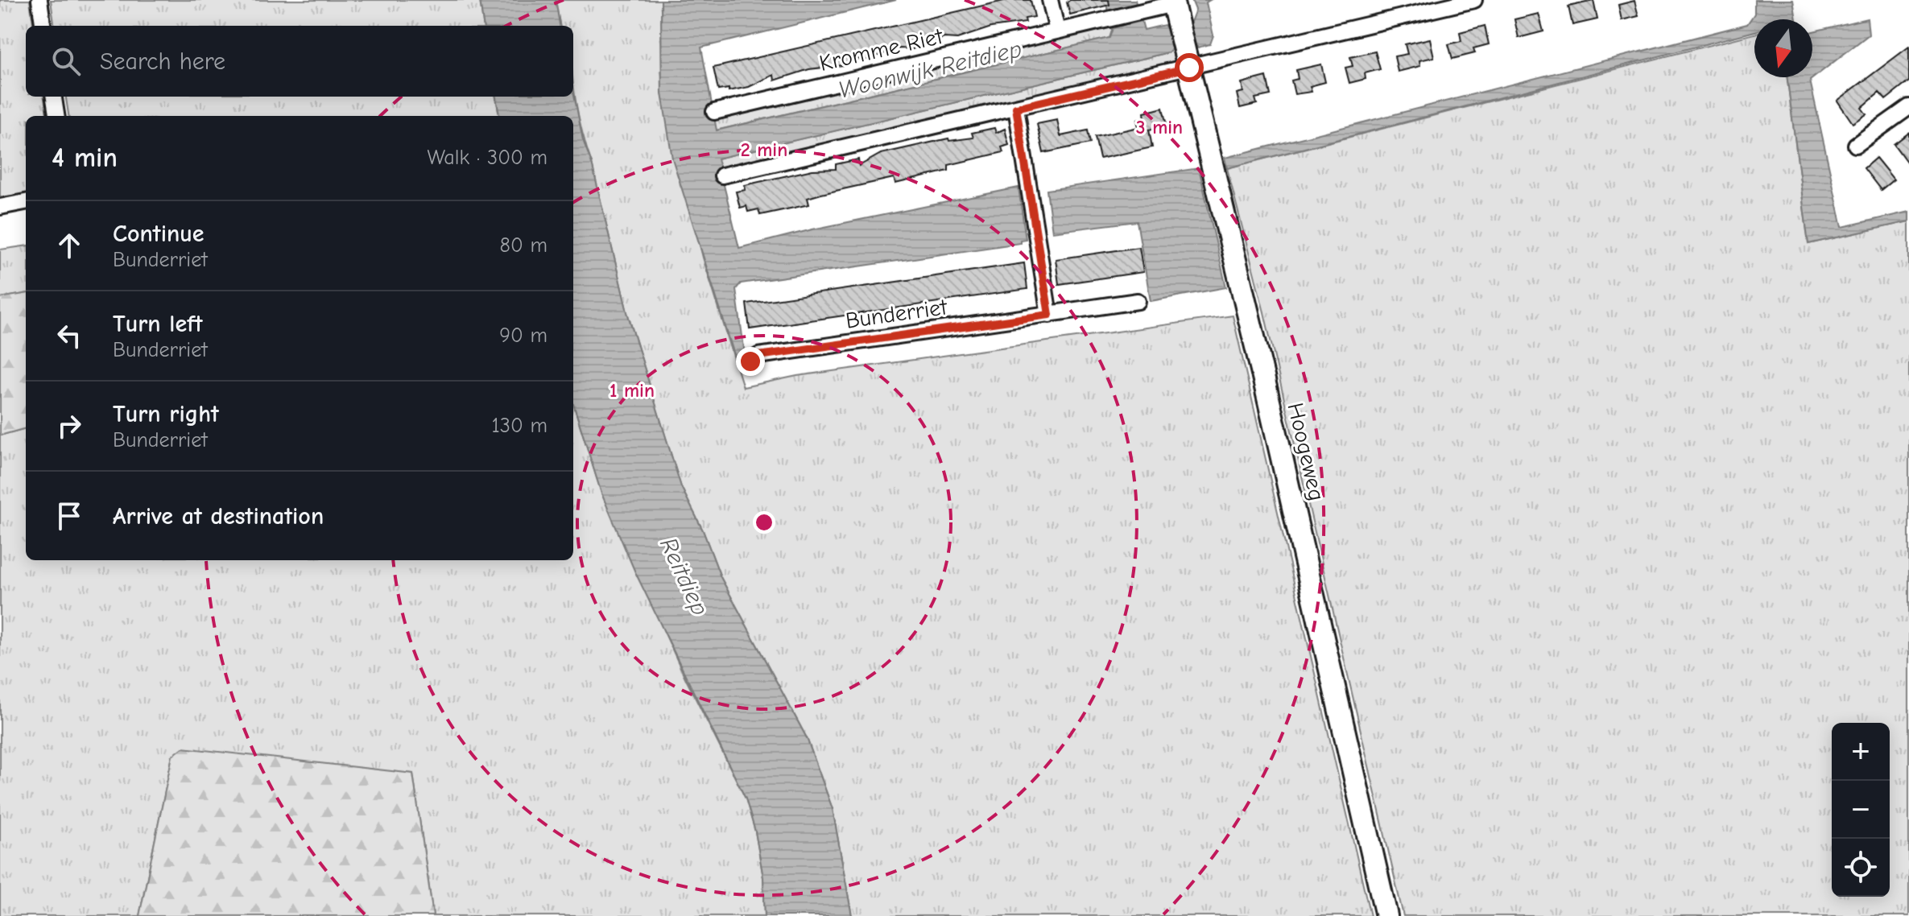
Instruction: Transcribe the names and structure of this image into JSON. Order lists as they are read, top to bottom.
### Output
{
  "streets": {
    "street": ["Kromme Riet", "Bunderriet", "Hoogeweg"]
  },
  "crossings": [
    ["Kromme Riet", "Hoogeweg"]
  ],
  "water": ["Woonwijk Reitdiep", "Reitdiep"],
  "north": "bottom",
  "page": {
    "search": "Search here",
    "heading": ["4 min", "Walk · 300 m"],
    "list": [
      ["Continue", "Bunderriet", "80 m"],
      ["Turn left", "Bunderriet", "90 m"],
      ["Turn right", "Bunderriet", "130 m"],
      "Arrive at destination"
    ],
    "map_buttons": ["+", "−"]
  },
  "rings": ["3 min", "2 min", "1 min"]
}
